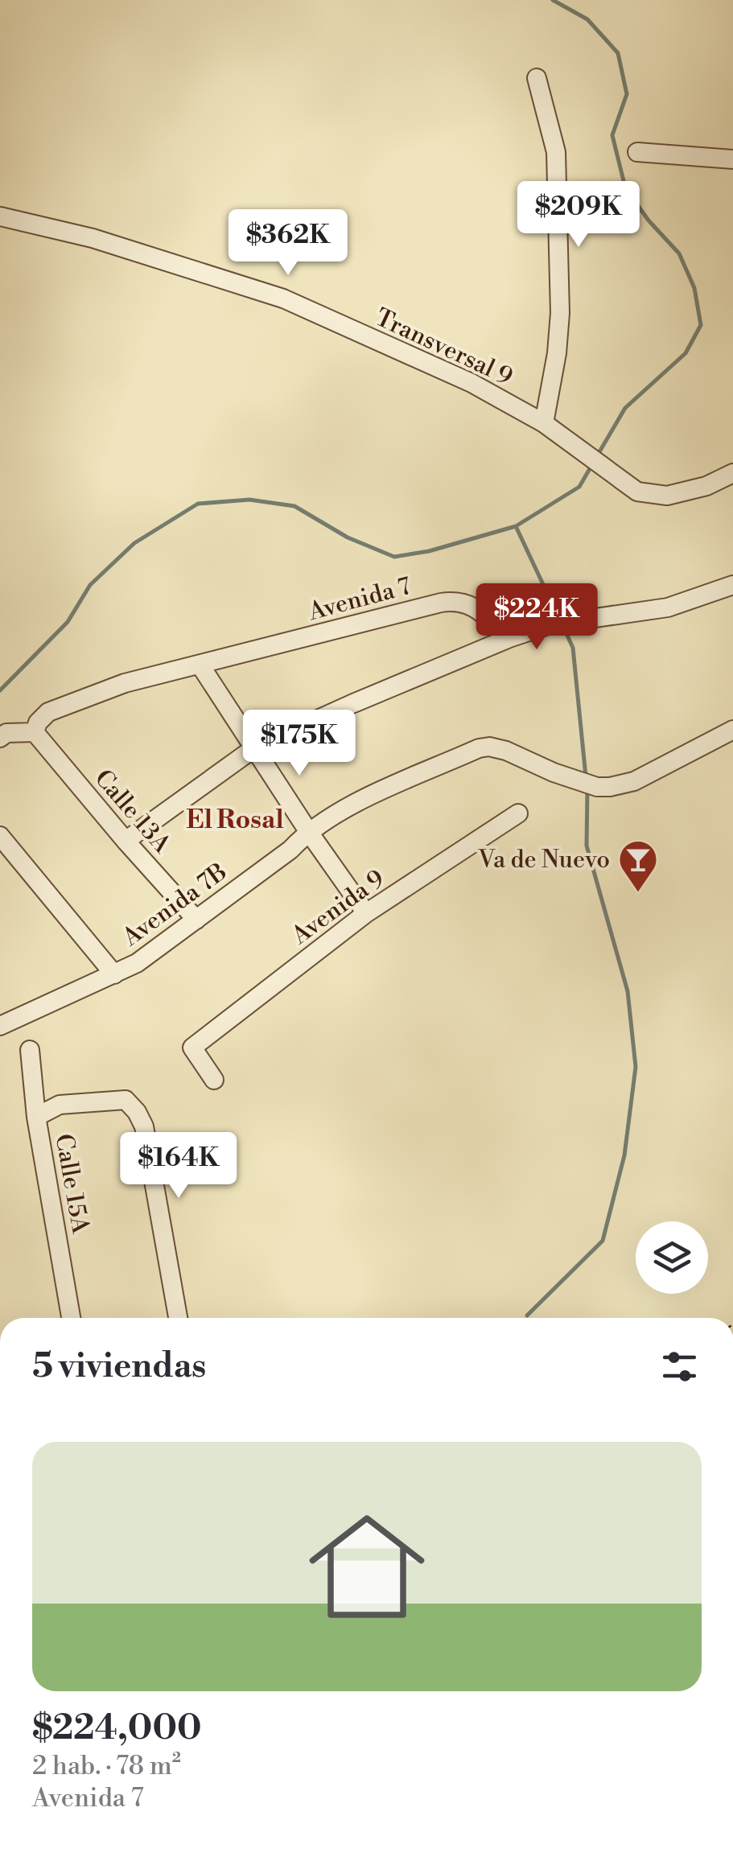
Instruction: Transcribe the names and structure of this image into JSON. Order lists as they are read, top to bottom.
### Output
{
  "streets": {
    "street": [
      "Transversal 9",
      "Avenida 7",
      "Calle 13A",
      "Avenida 7B",
      "Avenida 9",
      "Calle 15A"
    ]
  },
  "crossings": [
    ["Avenida 7", "Calle 13A"],
    ["Calle 13A", "Avenida 7B"]
  ],
  "districts": ["El Rosal"],
  "places": {
    "bar": ["Va de Nuevo"]
  },
  "page": {
    "price": [
      "$209K",
      "$362K",
      "$224K",
      "$175K",
      "$164K"
    ],
    "heading": "5 viviendas",
    "list": [
      {
        "name": "$224,000",
        "note": "2 hab. · 78 m² · Avenida 7"
      }
    ]
  }
}
